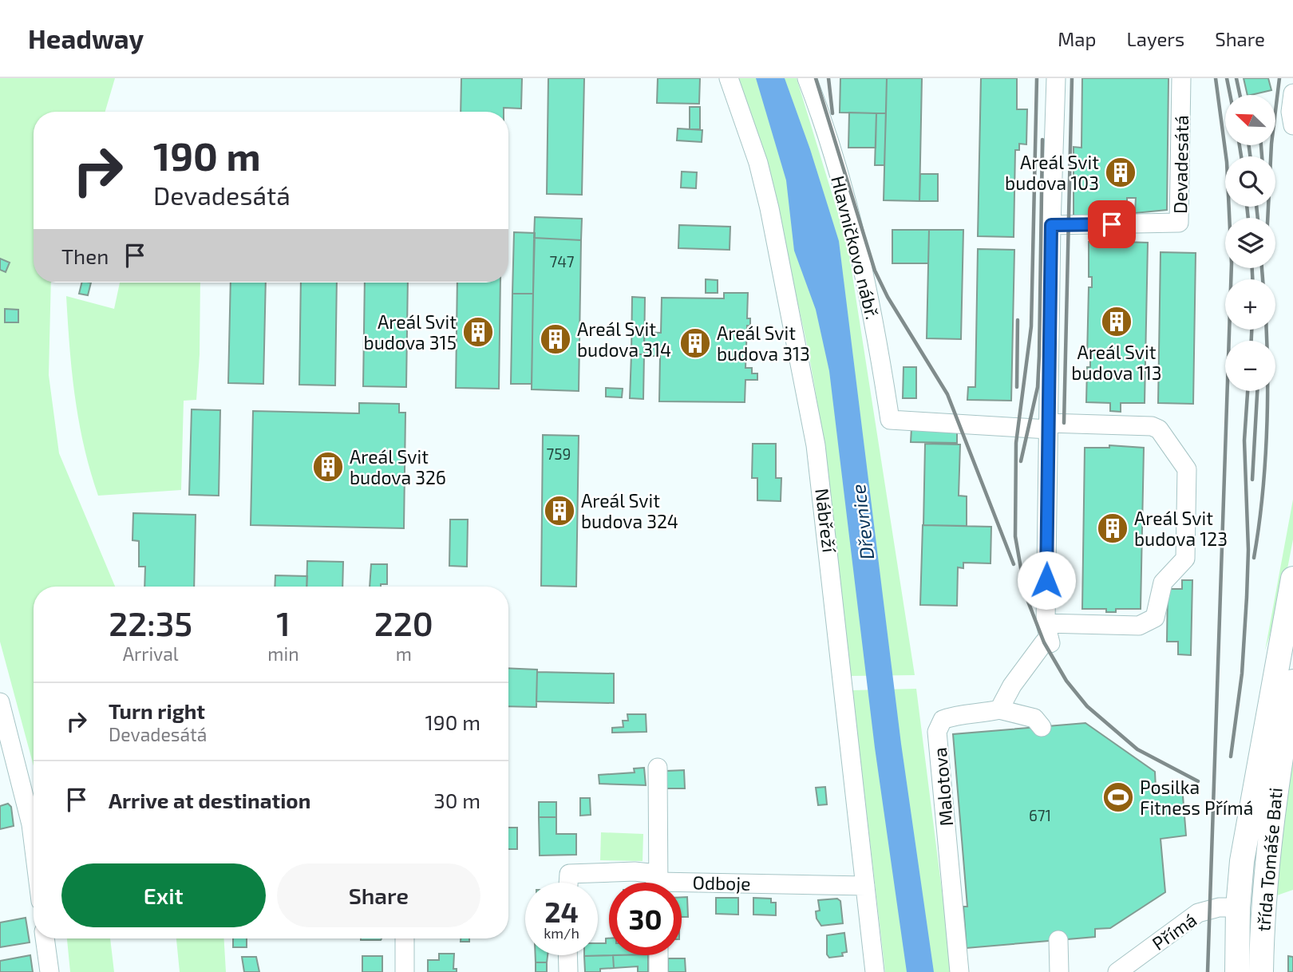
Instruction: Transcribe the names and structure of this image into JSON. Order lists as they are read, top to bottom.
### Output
{
  "streets": {
    "main road": ["třída Tomáše Bati"],
    "street": [
      "Devadesátá",
      "Hlavničkovo nábř.",
      "Nábřeží",
      "Malotova",
      "Odboje",
      "Přímá"
    ]
  },
  "crossings": [
    ["Nábřeží", "Odboje"],
    ["třída Tomáše Bati", "Přímá"]
  ],
  "water": ["Dřevnice"],
  "places": {
    "building": [
      "Areál Svit budova 103",
      "Areál Svit budova 113",
      "Areál Svit budova 315",
      "Areál Svit budova 314",
      "Areál Svit budova 313",
      "Areál Svit budova 326",
      "Areál Svit budova 324",
      "Areál Svit budova 123"
    ],
    "sports": ["Posilka Fitness Přímá"]
  },
  "house_numbers": ["747", "759", "671"],
  "north": "top left",
  "page": {
    "header": "Headway",
    "nav": ["Map", "Layers", "Share"],
    "map_buttons": ["+", "−"],
    "turn": ["190 m", "Devadesátá"],
    "then": "Then",
    "eta": [
      "22:35",
      "Arrival",
      "1",
      "min",
      "220",
      "m"
    ],
    "list": [
      {
        "name": "Turn right",
        "note": "Devadesátá",
        "value": "190 m"
      },
      {
        "name": "Arrive at destination",
        "value": "30 m"
      }
    ],
    "buttons": ["Exit", "Share"],
    "speed": "24 km/h",
    "limit": "30"
  }
}
